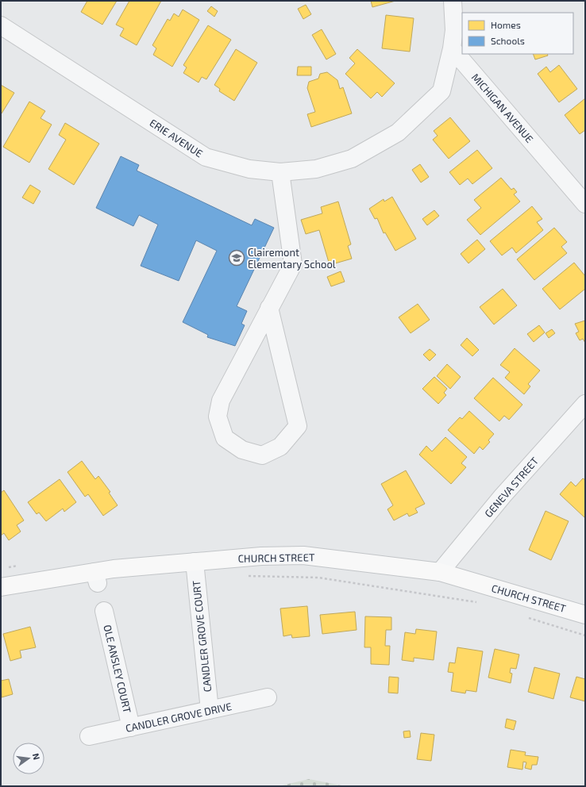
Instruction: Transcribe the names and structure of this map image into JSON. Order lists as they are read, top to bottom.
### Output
{
  "streets": {
    "main road": ["CHURCH STREET"],
    "street": [
      "MICHIGAN AVENUE",
      "ERIE AVENUE",
      "GENEVA STREET",
      "CANDLER GROVE COURT",
      "OLE ANSLEY COURT",
      "CANDLER GROVE DRIVE"
    ]
  },
  "crossings": [
    ["MICHIGAN AVENUE", "ERIE AVENUE"],
    ["GENEVA STREET", "CHURCH STREET"],
    ["CHURCH STREET", "CANDLER GROVE COURT"],
    ["CANDLER GROVE COURT", "CANDLER GROVE DRIVE"],
    ["OLE ANSLEY COURT", "CANDLER GROVE DRIVE"]
  ],
  "places": {
    "school or university": ["Clairemont Elementary School"]
  },
  "legend": ["Homes", "Schools"],
  "north": "right"
}
